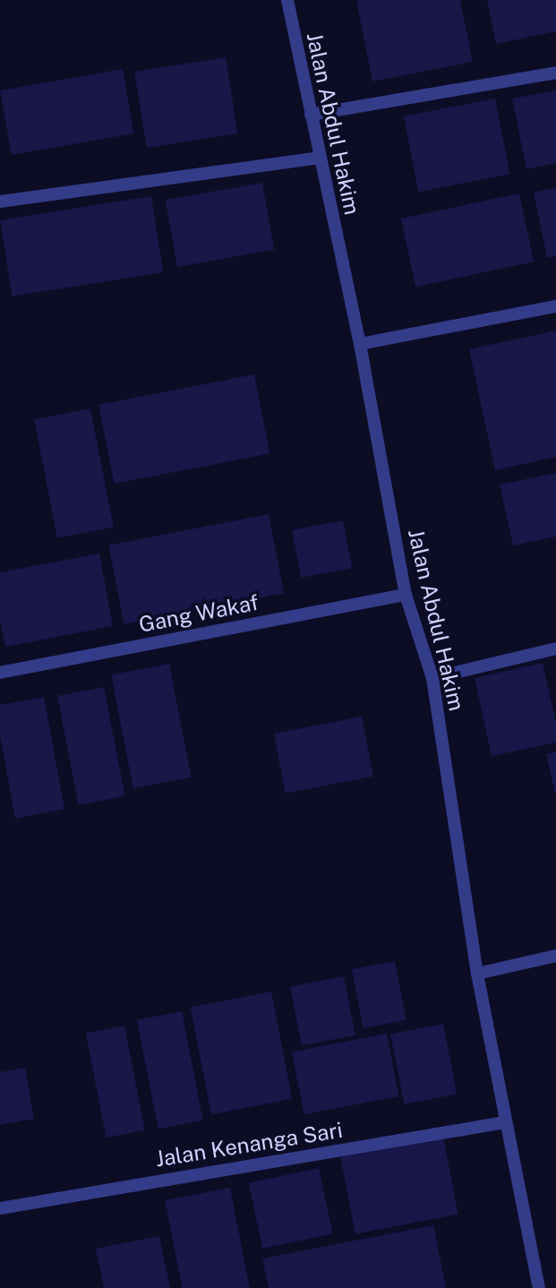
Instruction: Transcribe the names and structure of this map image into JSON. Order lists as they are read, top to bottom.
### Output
{
  "streets": {
    "street": ["Jalan Abdul Hakim", "Gang Wakaf", "Jalan Kenanga Sari"]
  },
  "crossings": [
    ["Jalan Abdul Hakim", "Gang Wakaf"],
    ["Jalan Abdul Hakim", "Jalan Kenanga Sari"]
  ]
}
